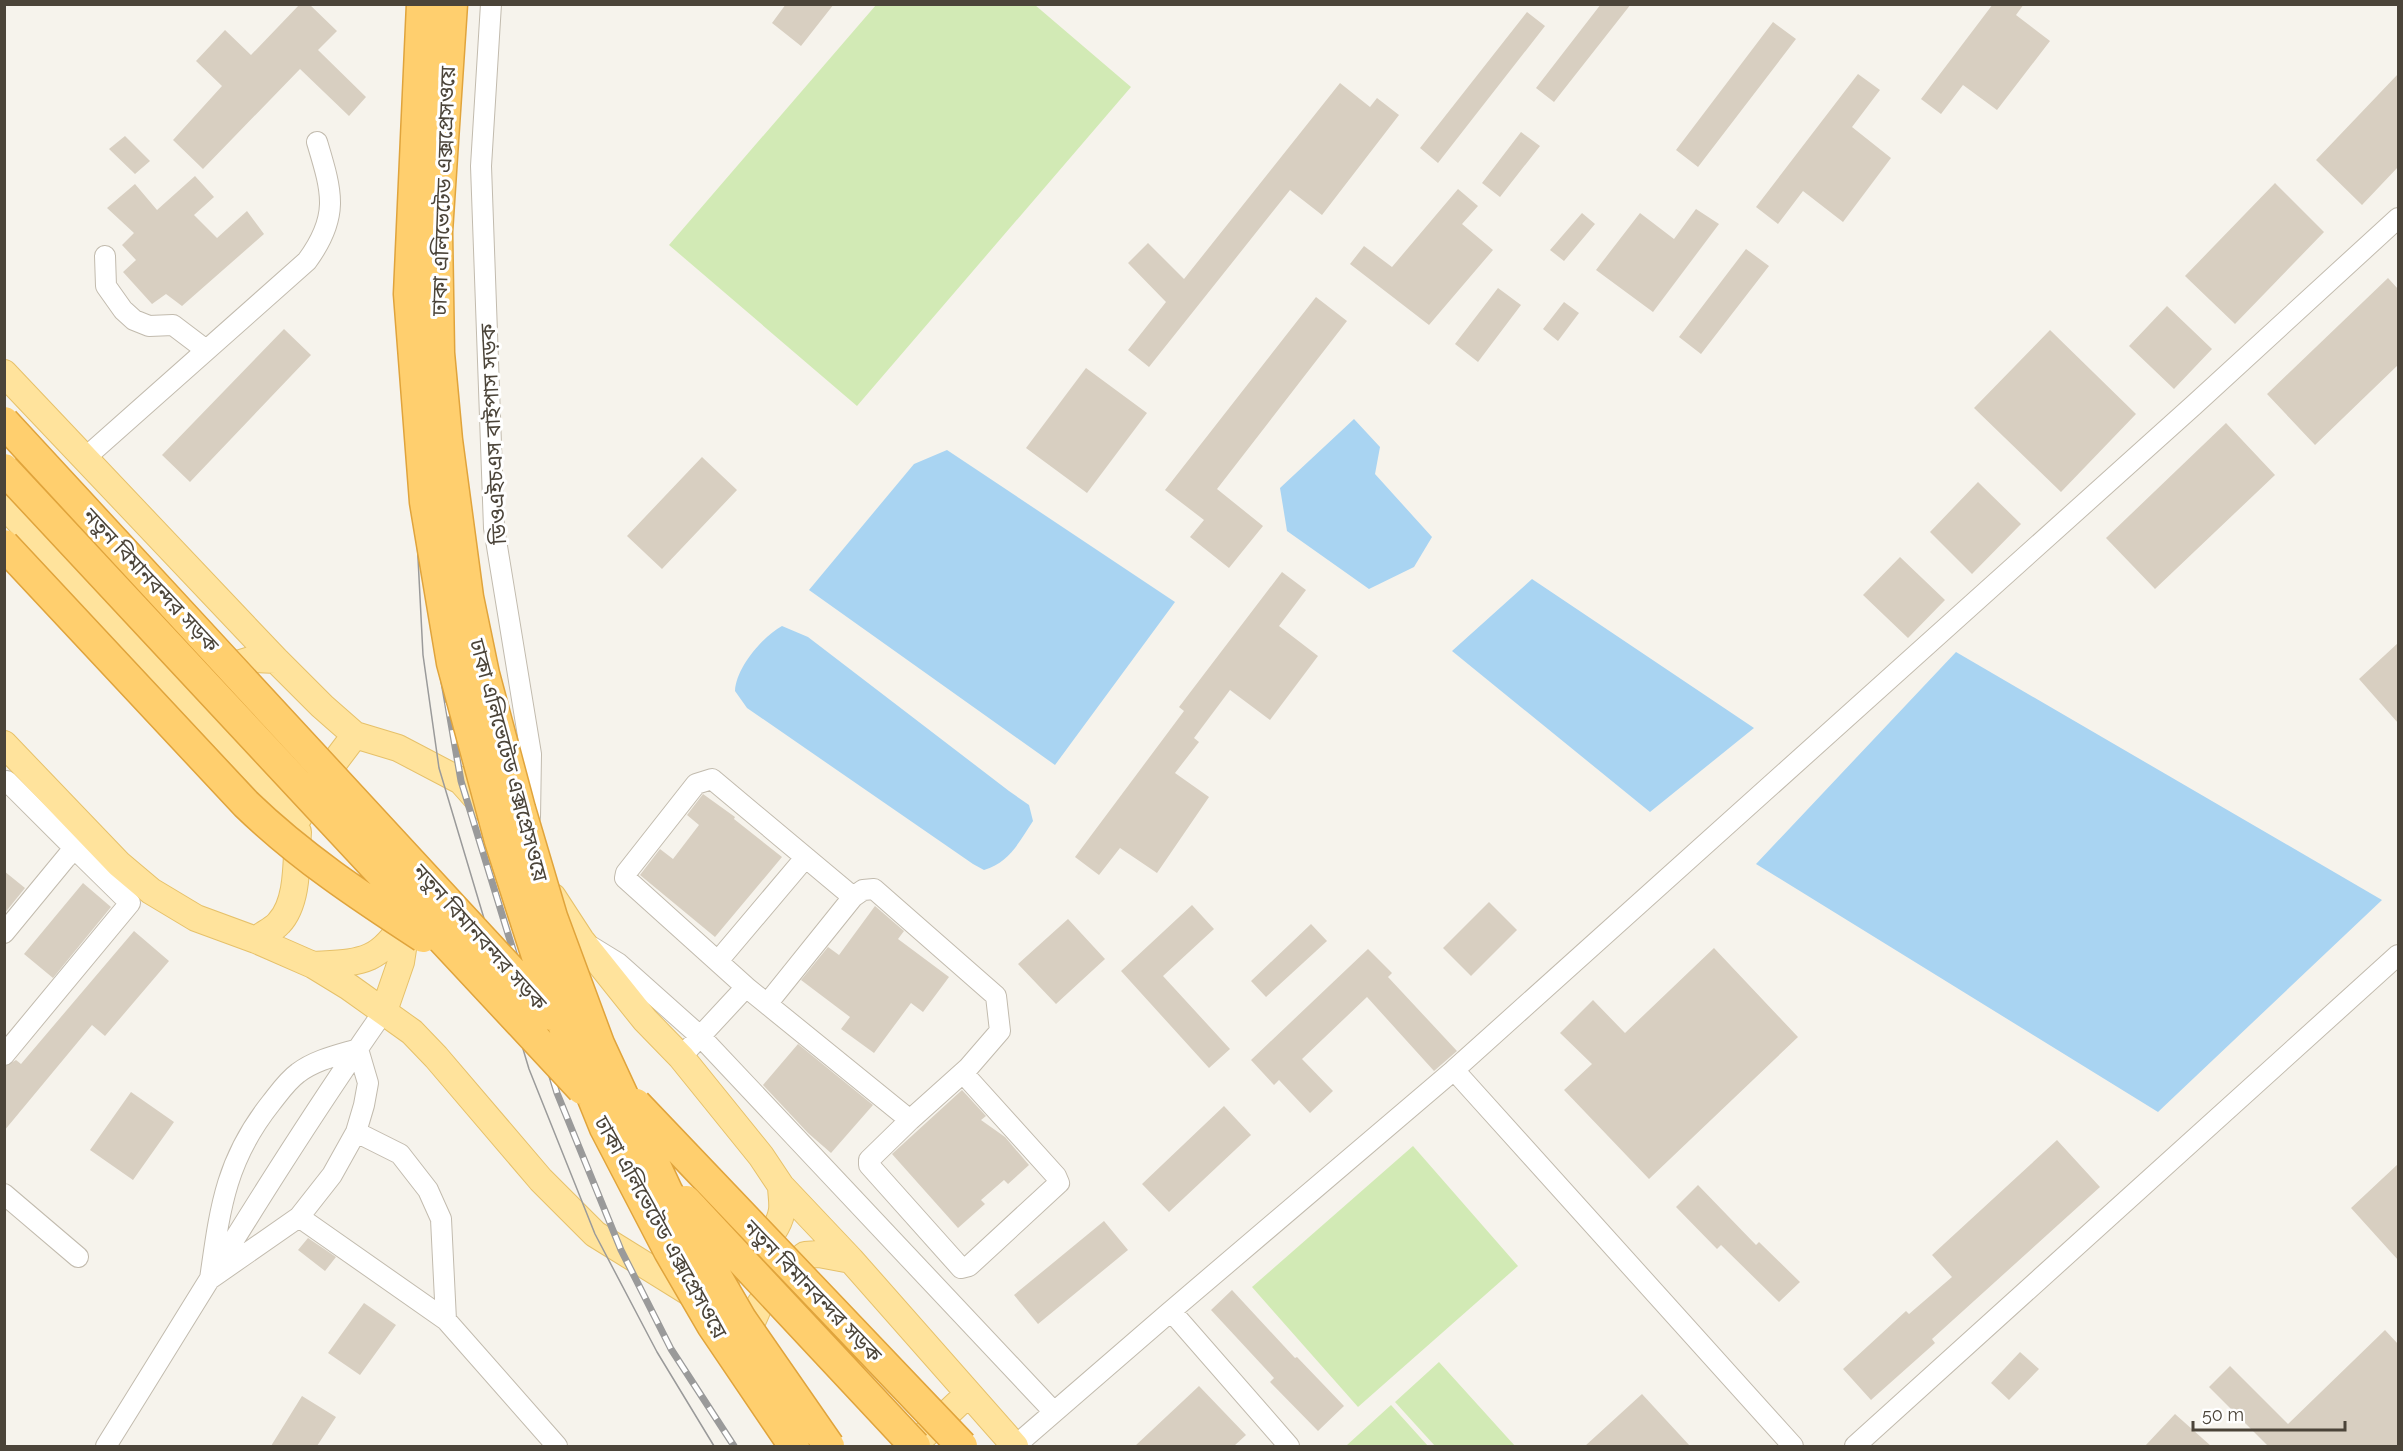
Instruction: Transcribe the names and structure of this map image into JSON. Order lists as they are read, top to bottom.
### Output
{
  "streets": {
    "highway": ["ঢাকা এলিভেটেড এক্সপ্রেসওয়ে", "নতুন বিমানবন্দর সড়ক"],
    "street": ["ডিওএইচএস বাইপাস সড়ক"]
  },
  "scale_bar": "50 m"
}
